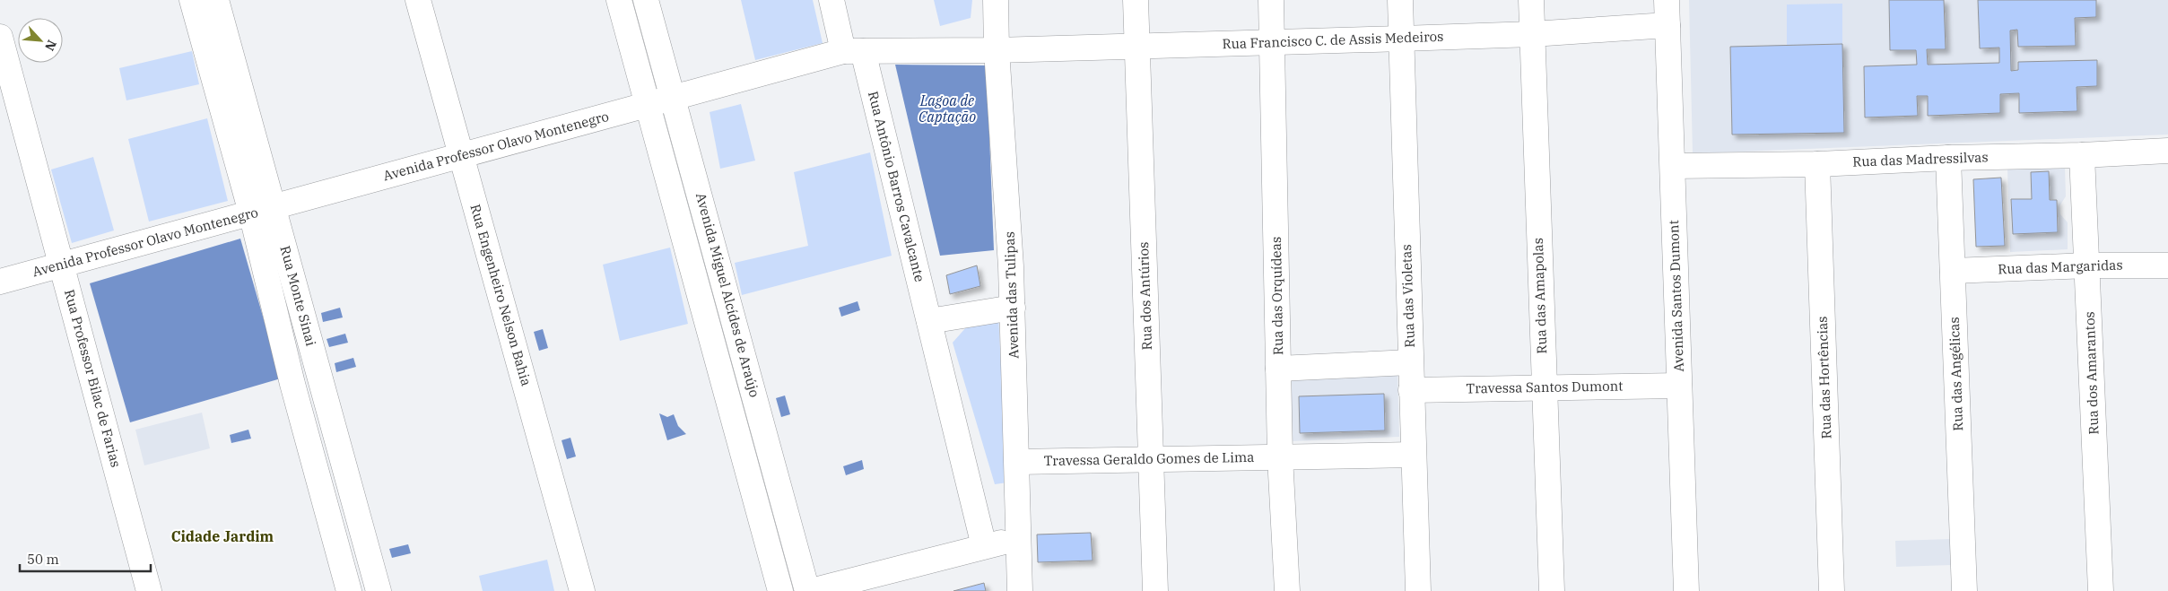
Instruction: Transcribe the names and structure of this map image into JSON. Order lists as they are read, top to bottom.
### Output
{
  "streets": {
    "street": [
      "Rua Francisco C. de Assis Medeiros",
      "Avenida Professor Olavo Montenegro",
      "Rua das Madressilvas",
      "Rua Antônio Barros Cavalcante",
      "Rua das Margaridas",
      "Rua Engenheiro Nelson Bahia",
      "Avenida Miguel Alcídes de Araújo",
      "Avenida das Tulipas",
      "Rua Monte Sinai",
      "Rua dos Antúrios",
      "Rua das Orquídeas",
      "Rua das Violetas",
      "Rua das Amapolas",
      "Avenida Santos Dumont",
      "Rua dos Amarantos",
      "Rua das Angélicas",
      "Rua das Hortências",
      "Rua Professor Bilac de Farias",
      "Travessa Santos Dumont",
      "Travessa Geraldo Gomes de Lima"
    ]
  },
  "crossings": [
    ["Rua Francisco C. de Assis Medeiros", "Avenida Professor Olavo Montenegro"],
    ["Rua Francisco C. de Assis Medeiros", "Avenida das Tulipas"],
    ["Rua Francisco C. de Assis Medeiros", "Rua dos Antúrios"],
    ["Rua Francisco C. de Assis Medeiros", "Rua das Orquídeas"],
    ["Rua Francisco C. de Assis Medeiros", "Rua das Violetas"],
    ["Rua Francisco C. de Assis Medeiros", "Rua das Amapolas"],
    ["Rua Francisco C. de Assis Medeiros", "Avenida Santos Dumont"],
    ["Avenida Professor Olavo Montenegro", "Rua Antônio Barros Cavalcante"],
    ["Avenida Professor Olavo Montenegro", "Rua Engenheiro Nelson Bahia"],
    ["Avenida Professor Olavo Montenegro", "Avenida Miguel Alcídes de Araújo"],
    ["Avenida Professor Olavo Montenegro", "Avenida das Tulipas"],
    ["Avenida Professor Olavo Montenegro", "Rua Monte Sinai"],
    ["Avenida Professor Olavo Montenegro", "Rua Professor Bilac de Farias"],
    ["Rua das Madressilvas", "Avenida Santos Dumont"],
    ["Rua das Madressilvas", "Rua dos Amarantos"],
    ["Rua das Madressilvas", "Rua das Angélicas"],
    ["Rua das Madressilvas", "Rua das Hortências"],
    ["Rua das Margaridas", "Rua dos Amarantos"],
    ["Rua das Margaridas", "Rua das Angélicas"],
    ["Avenida das Tulipas", "Travessa Geraldo Gomes de Lima"],
    ["Rua dos Antúrios", "Travessa Geraldo Gomes de Lima"],
    ["Rua das Orquídeas", "Travessa Geraldo Gomes de Lima"],
    ["Rua das Violetas", "Travessa Santos Dumont"],
    ["Rua das Violetas", "Travessa Geraldo Gomes de Lima"],
    ["Rua das Amapolas", "Travessa Santos Dumont"],
    ["Avenida Santos Dumont", "Travessa Santos Dumont"]
  ],
  "districts": ["Cidade Jardim"],
  "water": ["Lagoa de Captação"],
  "scale_bar": "50 m",
  "north": "bottom right"
}
